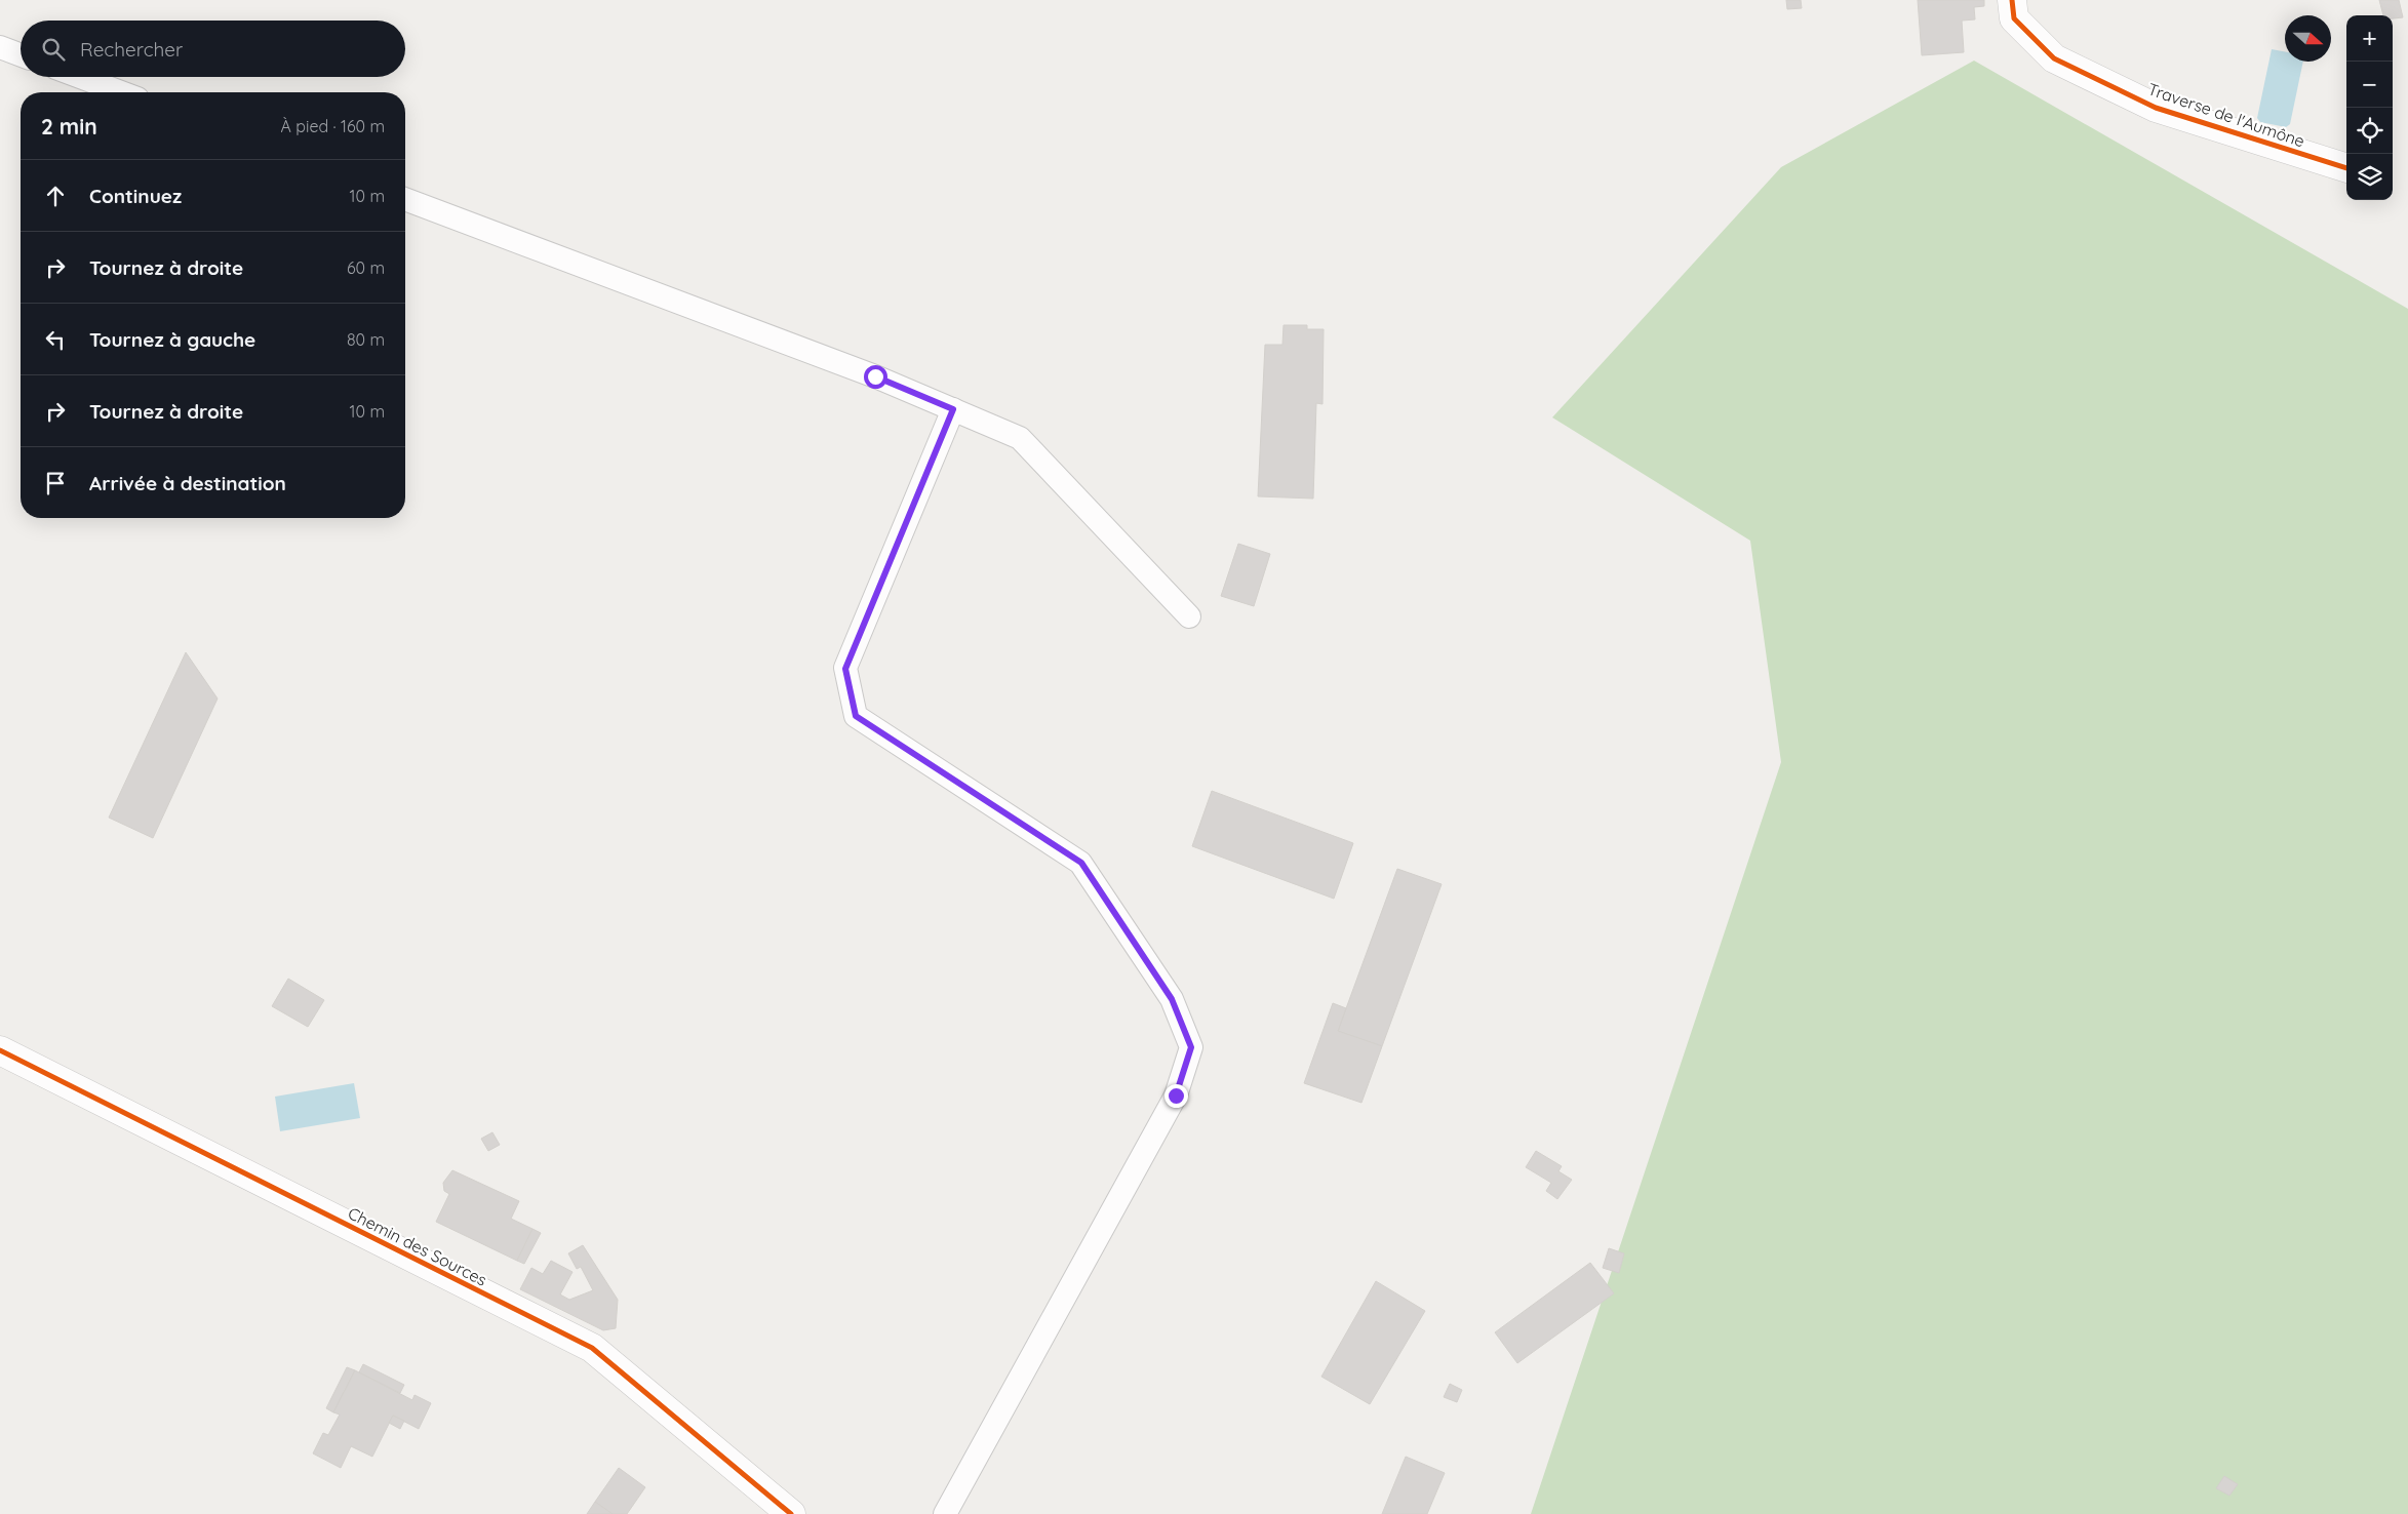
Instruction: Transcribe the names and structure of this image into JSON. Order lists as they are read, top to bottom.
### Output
{
  "streets": {
    "street": ["Traverse de l'Aumône", "Chemin des Sources"]
  },
  "north": "right",
  "page": {
    "map_buttons": ["+", "−"],
    "search": "Rechercher",
    "heading": ["2 min", "À pied · 160 m"],
    "list": [
      ["Continuez", "10 m"],
      ["Tournez à droite", "60 m"],
      ["Tournez à gauche", "80 m"],
      ["Tournez à droite", "10 m"],
      "Arrivée à destination"
    ]
  }
}
